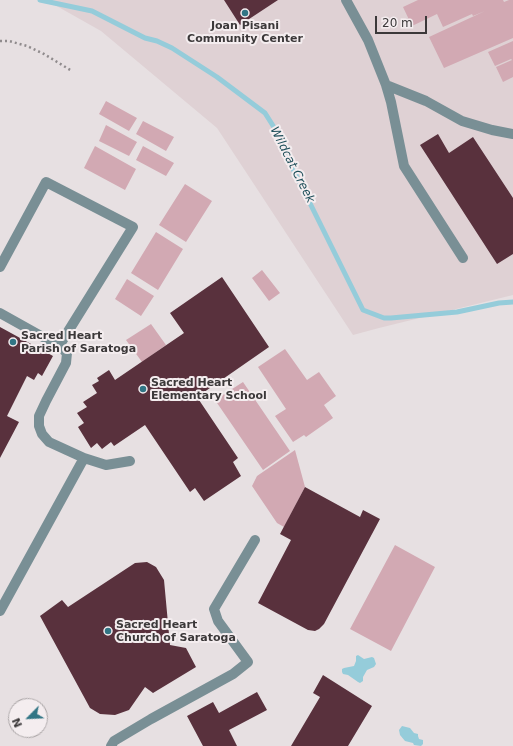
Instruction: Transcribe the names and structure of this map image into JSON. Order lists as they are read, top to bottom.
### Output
{
  "water": ["Wildcat Creek"],
  "places": [
    "Joan Pisani Community Center",
    "Sacred Heart Parish of Saratoga",
    "Sacred Heart Elementary School",
    "Sacred Heart Church of Saratoga"
  ],
  "scale_bar": "20 m",
  "north": "bottom left"
}
